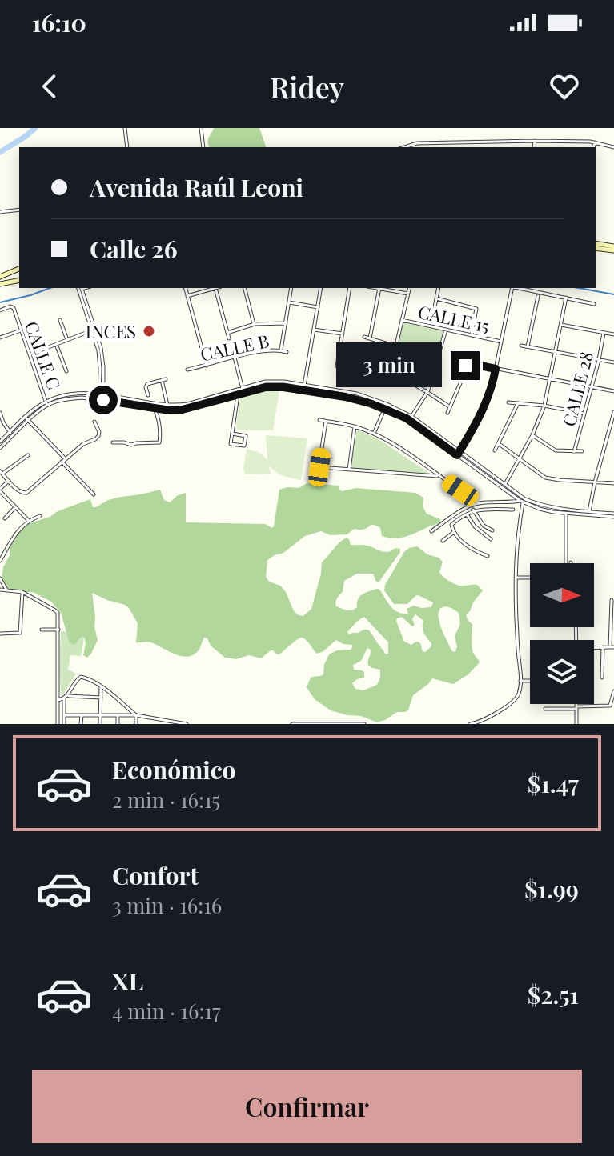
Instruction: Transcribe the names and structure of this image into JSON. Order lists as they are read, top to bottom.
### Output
{
  "streets": {
    "street": [
      "CALLE 15",
      "CALLE B",
      "CALLE C",
      "CALLE 28"
    ]
  },
  "places": ["INCES"],
  "north": "right",
  "page": {
    "status": "16:10",
    "header": "Ridey",
    "banner": ["Avenida Raúl Leoni", "Calle 26"],
    "bubble": "3 min",
    "list": [
      {
        "name": "Económico",
        "note": "2 min · 16:15",
        "value": "$1.47"
      },
      {
        "name": "Confort",
        "note": "3 min · 16:16",
        "value": "$1.99"
      },
      {
        "name": "XL",
        "note": "4 min · 16:17",
        "value": "$2.51"
      }
    ],
    "buttons": "Confirmar"
  }
}
